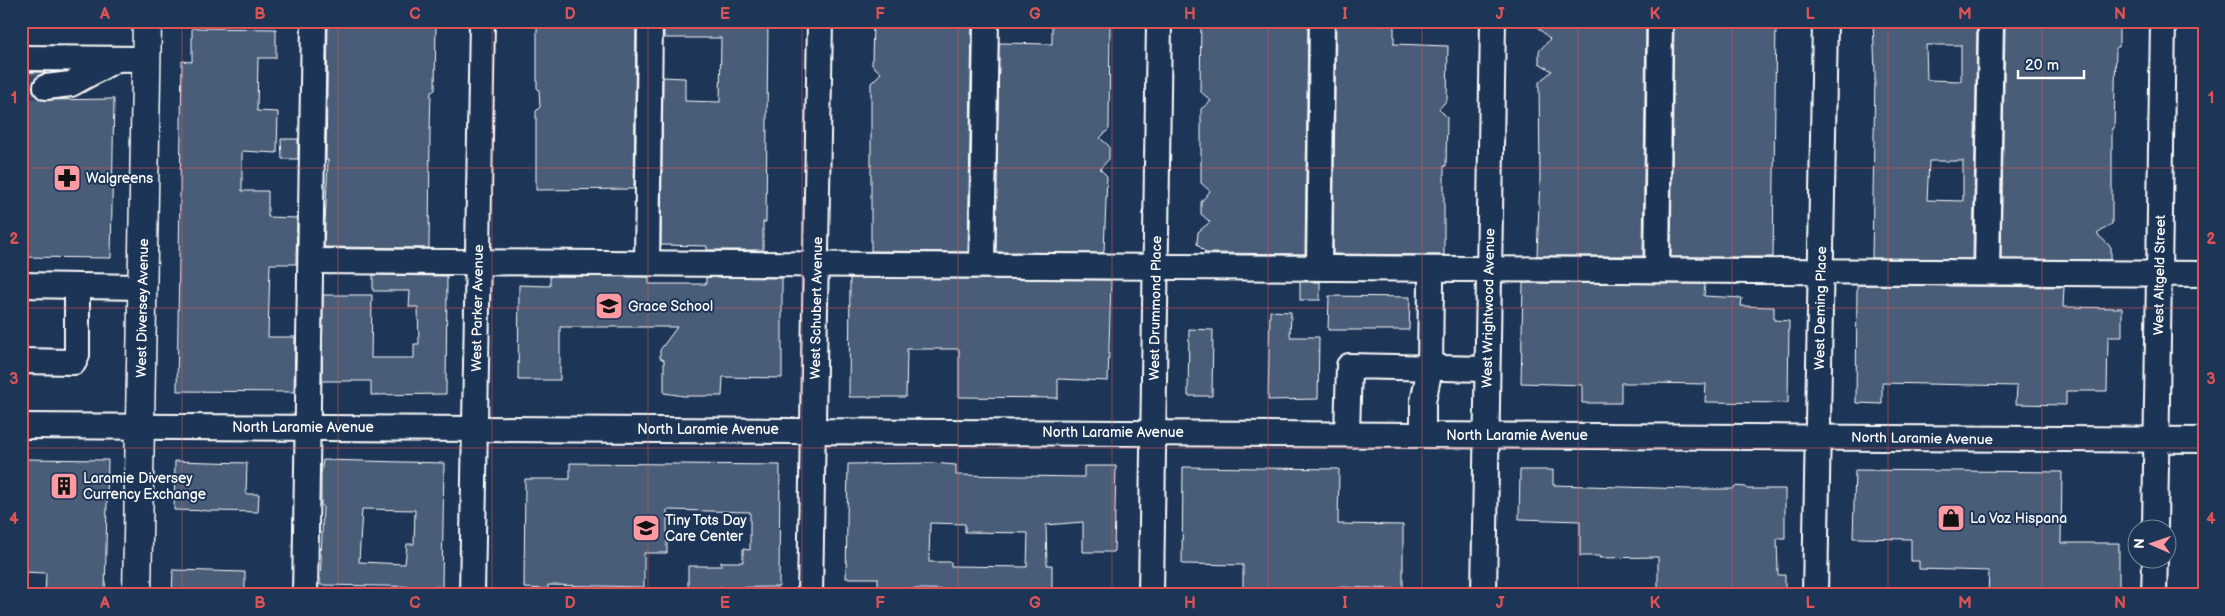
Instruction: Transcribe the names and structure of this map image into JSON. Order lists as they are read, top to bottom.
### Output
{
  "streets": {
    "main road": ["West Diversey Avenue"],
    "street": [
      "West Altgeld Street",
      "West Parker Avenue",
      "West Schubert Avenue",
      "West Drummond Place",
      "West Wrightwood Avenue",
      "West Deming Place",
      "North Laramie Avenue"
    ]
  },
  "crossings": [
    ["West Altgeld Street", "North Laramie Avenue"],
    ["West Diversey Avenue", "North Laramie Avenue"],
    ["West Parker Avenue", "North Laramie Avenue"],
    ["West Schubert Avenue", "North Laramie Avenue"],
    ["West Drummond Place", "North Laramie Avenue"],
    ["West Wrightwood Avenue", "North Laramie Avenue"],
    ["West Deming Place", "North Laramie Avenue"]
  ],
  "places": {
    "pharmacy": ["Walgreens"],
    "school or university": ["Grace School", "Tiny Tots Day Care Center"],
    "building": ["Laramie Diversey Currency Exchange"],
    "shop": ["La Voz Hispana"]
  },
  "scale_bar": "20 m",
  "north": "left",
  "grid": {
    "columns": [
      "A",
      "B",
      "C",
      "D",
      "E",
      "F",
      "G",
      "H",
      "I",
      "J",
      "K",
      "L",
      "M",
      "N"
    ],
    "rows": [
      "1",
      "2",
      "3",
      "4"
    ]
  }
}
